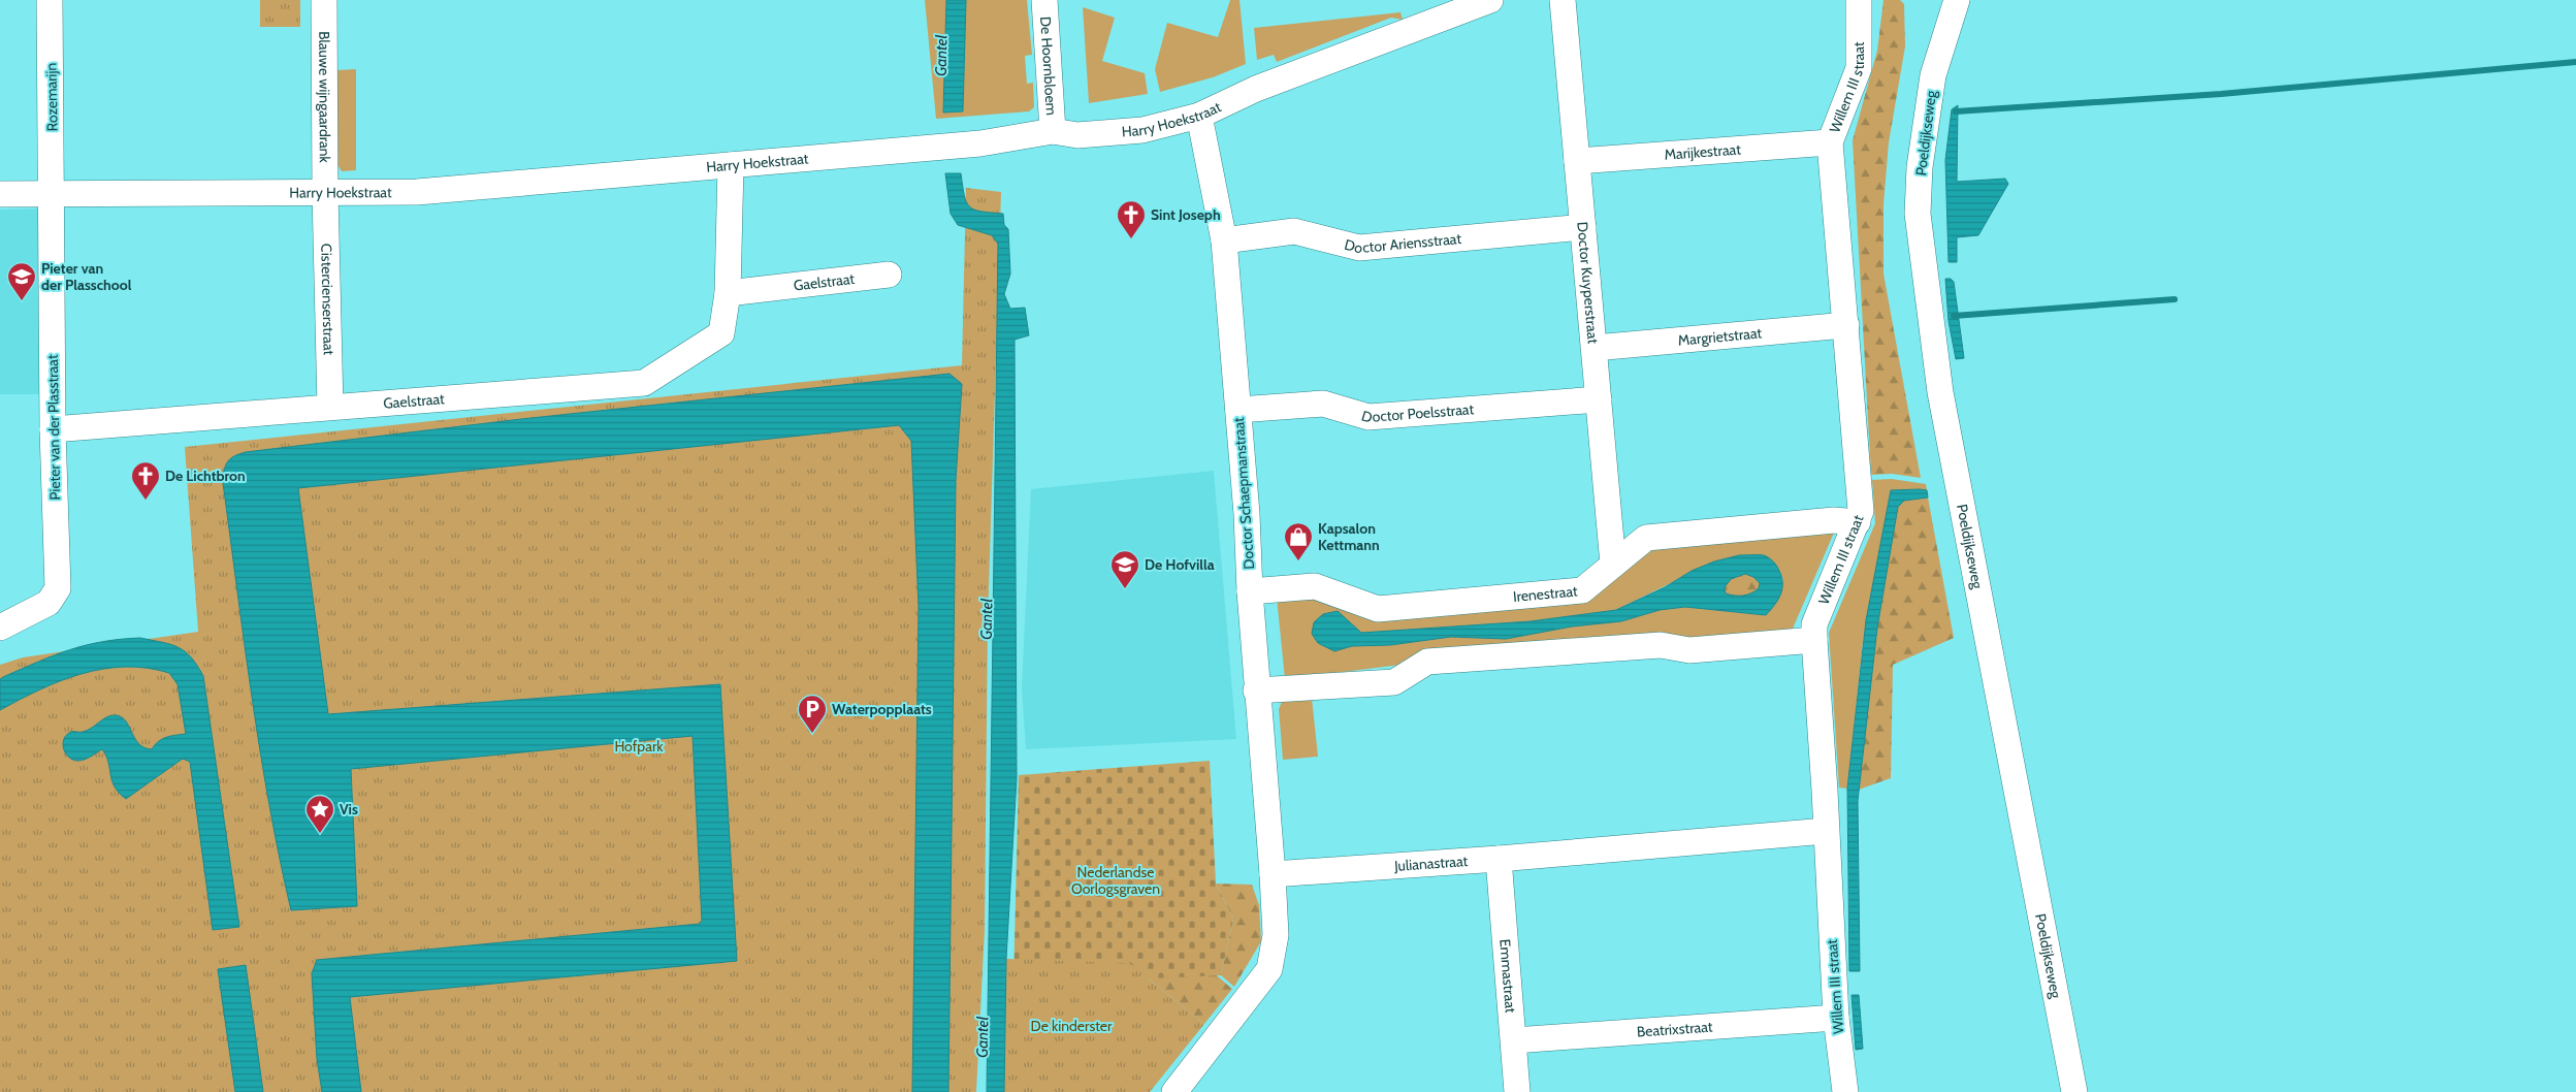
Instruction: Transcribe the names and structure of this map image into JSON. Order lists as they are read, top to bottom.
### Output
{
  "streets": {
    "street": [
      "De Hoornbloem",
      "Willem III straat",
      "Blauwe wijngaardrank",
      "Rozemarijn",
      "Harry Hoekstraat",
      "Poeldijkseweg",
      "Marijkestraat",
      "Doctor Ariensstraat",
      "Gaelstraat",
      "Doctor Kuyperstraat",
      "Cistercienserstraat",
      "Margrietstraat",
      "Doctor Poelsstraat",
      "Pieter van der Plasstraat",
      "Doctor Schaepmanstraat",
      "Irenestraat",
      "Julianastraat",
      "Emmastraat",
      "Beatrixstraat"
    ]
  },
  "crossings": [
    ["De Hoornbloem", "Harry Hoekstraat"],
    ["Willem III straat", "Marijkestraat"],
    ["Willem III straat", "Margrietstraat"],
    ["Willem III straat", "Irenestraat"],
    ["Willem III straat", "Julianastraat"],
    ["Willem III straat", "Beatrixstraat"],
    ["Blauwe wijngaardrank", "Harry Hoekstraat"],
    ["Blauwe wijngaardrank", "Cistercienserstraat"],
    ["Rozemarijn", "Harry Hoekstraat"],
    ["Rozemarijn", "Pieter van der Plasstraat"],
    ["Harry Hoekstraat", "Gaelstraat"],
    ["Harry Hoekstraat", "Cistercienserstraat"],
    ["Harry Hoekstraat", "Pieter van der Plasstraat"],
    ["Harry Hoekstraat", "Doctor Schaepmanstraat"],
    ["Marijkestraat", "Doctor Kuyperstraat"],
    ["Doctor Ariensstraat", "Doctor Kuyperstraat"],
    ["Doctor Ariensstraat", "Doctor Schaepmanstraat"],
    ["Gaelstraat", "Cistercienserstraat"],
    ["Gaelstraat", "Pieter van der Plasstraat"],
    ["Doctor Kuyperstraat", "Margrietstraat"],
    ["Doctor Kuyperstraat", "Doctor Poelsstraat"],
    ["Doctor Kuyperstraat", "Irenestraat"],
    ["Doctor Poelsstraat", "Doctor Schaepmanstraat"],
    ["Doctor Schaepmanstraat", "Irenestraat"],
    ["Doctor Schaepmanstraat", "Julianastraat"],
    ["Julianastraat", "Emmastraat"],
    ["Emmastraat", "Beatrixstraat"]
  ],
  "water": ["Gantel"],
  "parks": ["Hofpark", "Nederlandse Oorlogsgraven", "De kinderster"],
  "places": {
    "church": ["Sint Joseph", "De Lichtbron"],
    "school or university": ["Pieter van der Plasschool", "De Hofvilla"],
    "shop": ["Kapsalon Kettmann"],
    "parking": ["Waterpopplaats"],
    "place": ["Vis"]
  }
}
